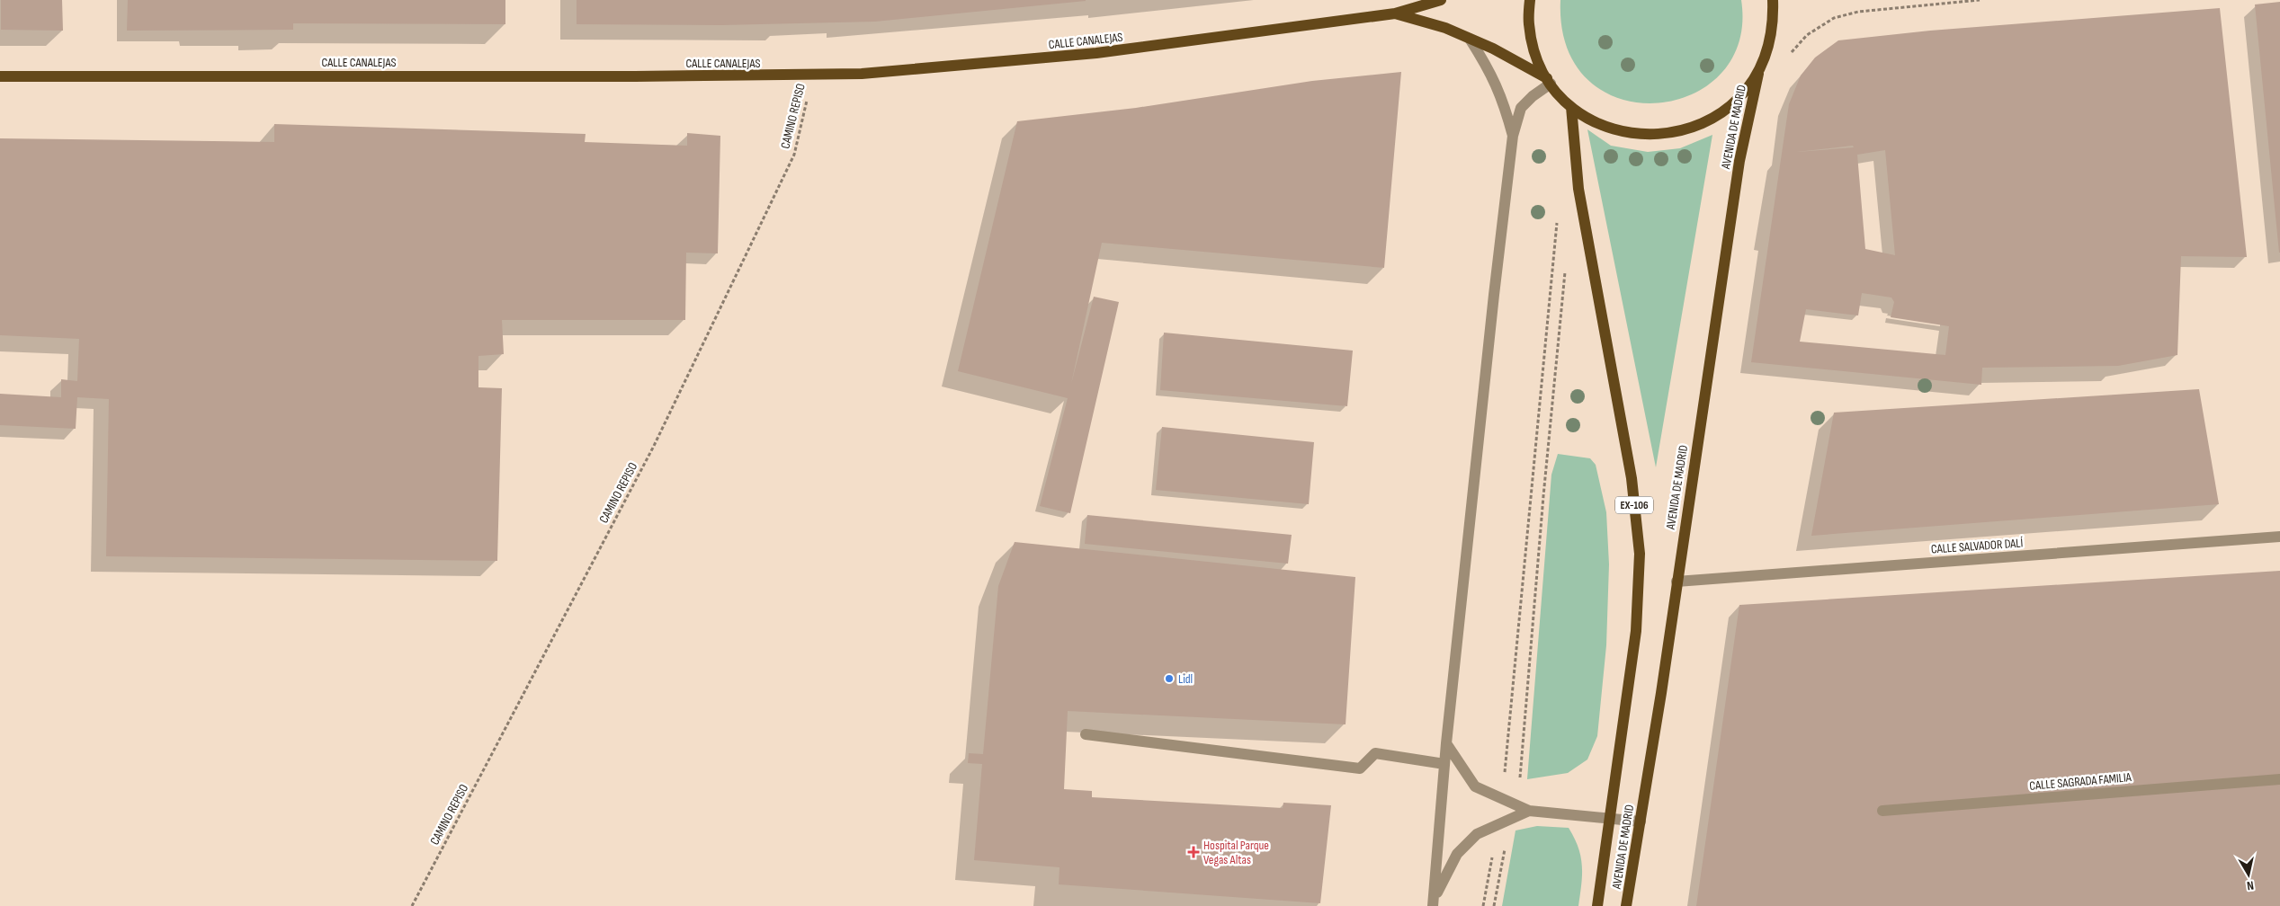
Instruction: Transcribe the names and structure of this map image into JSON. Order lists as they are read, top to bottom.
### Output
{
  "streets": {
    "main road": ["CALLE CANALEJAS", "AVENIDA DE MADRID", "EX-106"],
    "street": ["CALLE SALVADOR DALÍ", "CALLE SAGRADA FAMILIA"],
    "path": ["CAMINO REPISO"]
  },
  "crossings": [
    ["CALLE CANALEJAS", "CAMINO REPISO"],
    ["AVENIDA DE MADRID", "CALLE SALVADOR DALÍ"]
  ],
  "places": {
    "other": ["Lidl"],
    "health": ["Hospital Parque Vegas Altas"]
  },
  "north": "bottom"
}
